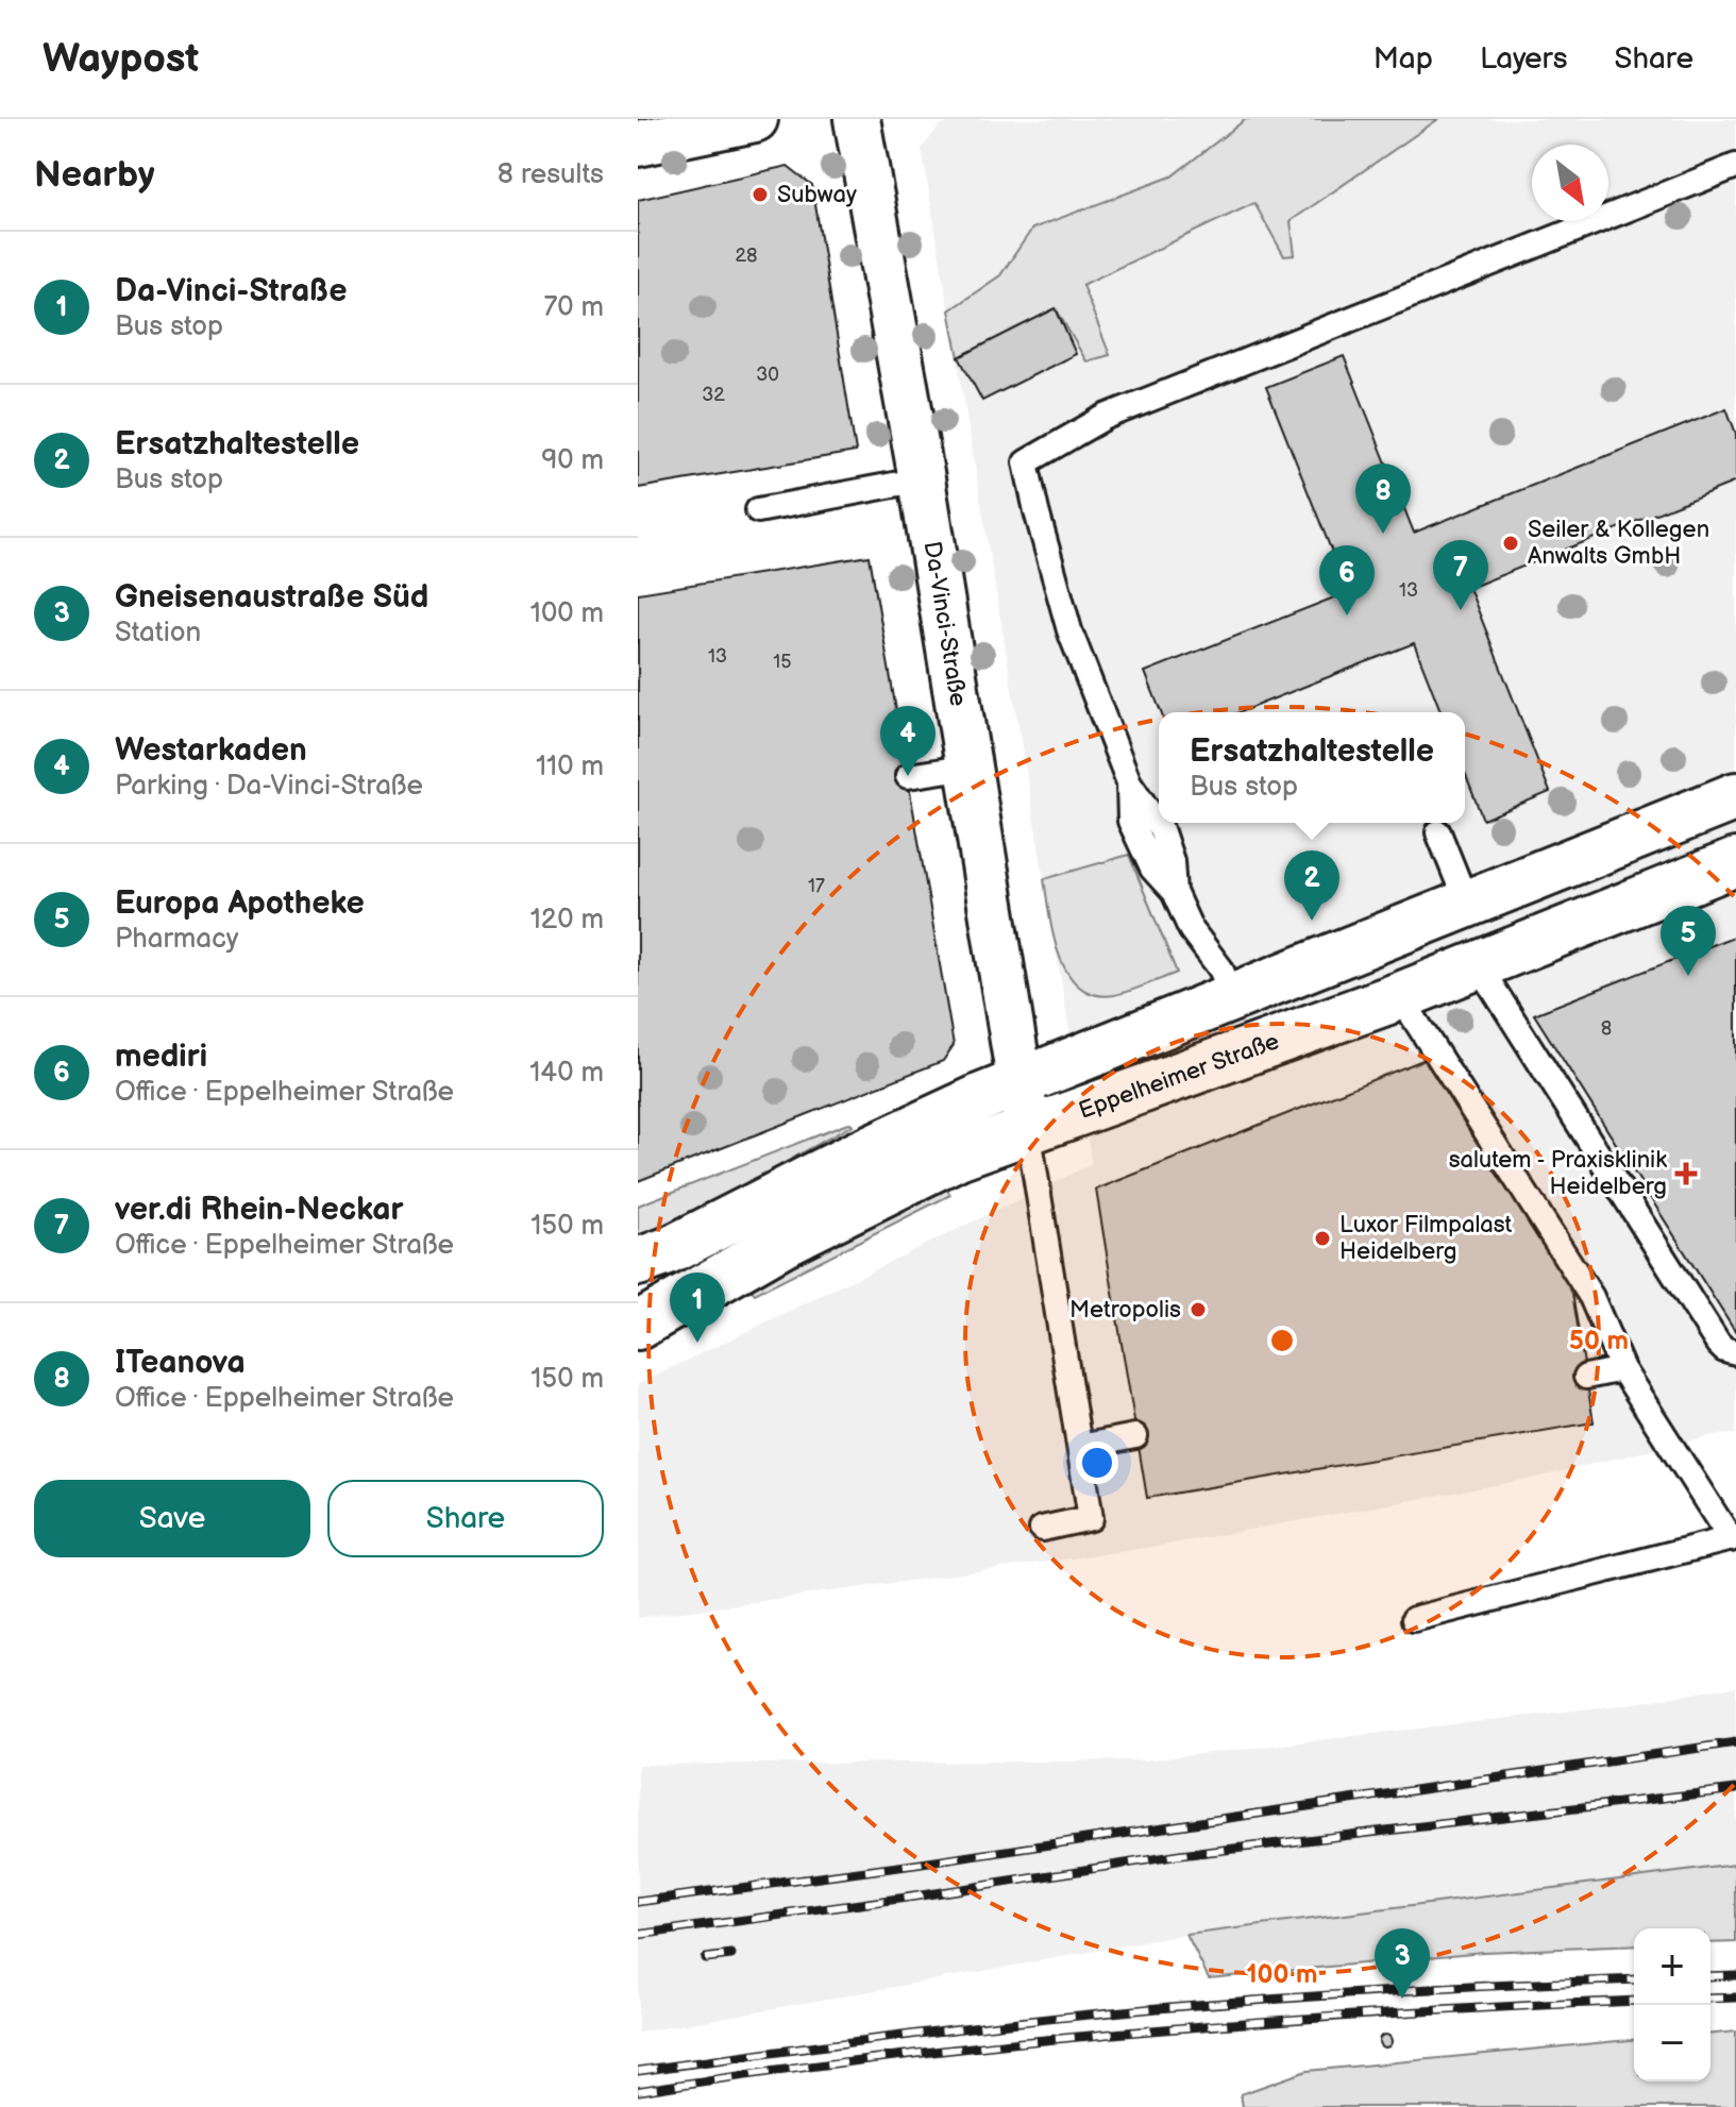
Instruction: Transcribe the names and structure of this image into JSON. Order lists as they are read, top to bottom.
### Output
{
  "streets": {
    "main road": ["Eppelheimer Straße"],
    "street": ["Da-Vinci-Straße"]
  },
  "crossings": [
    ["Da-Vinci-Straße", "Eppelheimer Straße"]
  ],
  "places": {
    "other": [
      "Subway",
      "Seiler & Kollegen Anwalts GmbH",
      "Luxor Filmpalast Heidelberg",
      "Metropolis"
    ],
    "health": ["salutem - Praxisklinik Heidelberg"]
  },
  "house_numbers": [
    "28",
    "30",
    "32",
    "13",
    "13",
    "15",
    "17",
    "8"
  ],
  "north": "bottom right",
  "page": {
    "header": "Waypost",
    "nav": ["Map", "Layers", "Share"],
    "heading": ["Nearby", "8 results"],
    "list": [
      {
        "mark": "1",
        "name": "Da-Vinci-Straße",
        "note": "Bus stop",
        "value": "70 m"
      },
      {
        "mark": "2",
        "name": "Ersatzhaltestelle",
        "note": "Bus stop",
        "value": "90 m"
      },
      {
        "mark": "3",
        "name": "Gneisenaustraße Süd",
        "note": "Station",
        "value": "100 m"
      },
      {
        "mark": "4",
        "name": "Westarkaden",
        "note": "Parking · Da-Vinci-Straße",
        "value": "110 m"
      },
      {
        "mark": "5",
        "name": "Europa Apotheke",
        "note": "Pharmacy",
        "value": "120 m"
      },
      {
        "mark": "6",
        "name": "mediri",
        "note": "Office · Eppelheimer Straße",
        "value": "140 m"
      },
      {
        "mark": "7",
        "name": "ver.di Rhein-Neckar",
        "note": "Office · Eppelheimer Straße",
        "value": "150 m"
      },
      {
        "mark": "8",
        "name": "ITeanova",
        "note": "Office · Eppelheimer Straße",
        "value": "150 m"
      }
    ],
    "pins": [
      "8",
      "7",
      "6",
      "4",
      "2",
      "5",
      "1",
      "3"
    ],
    "popup": ["Ersatzhaltestelle", "Bus stop"],
    "buttons": ["Save", "Share"],
    "map_buttons": ["+", "−"]
  },
  "rings": ["50 m", "100 m"]
}
